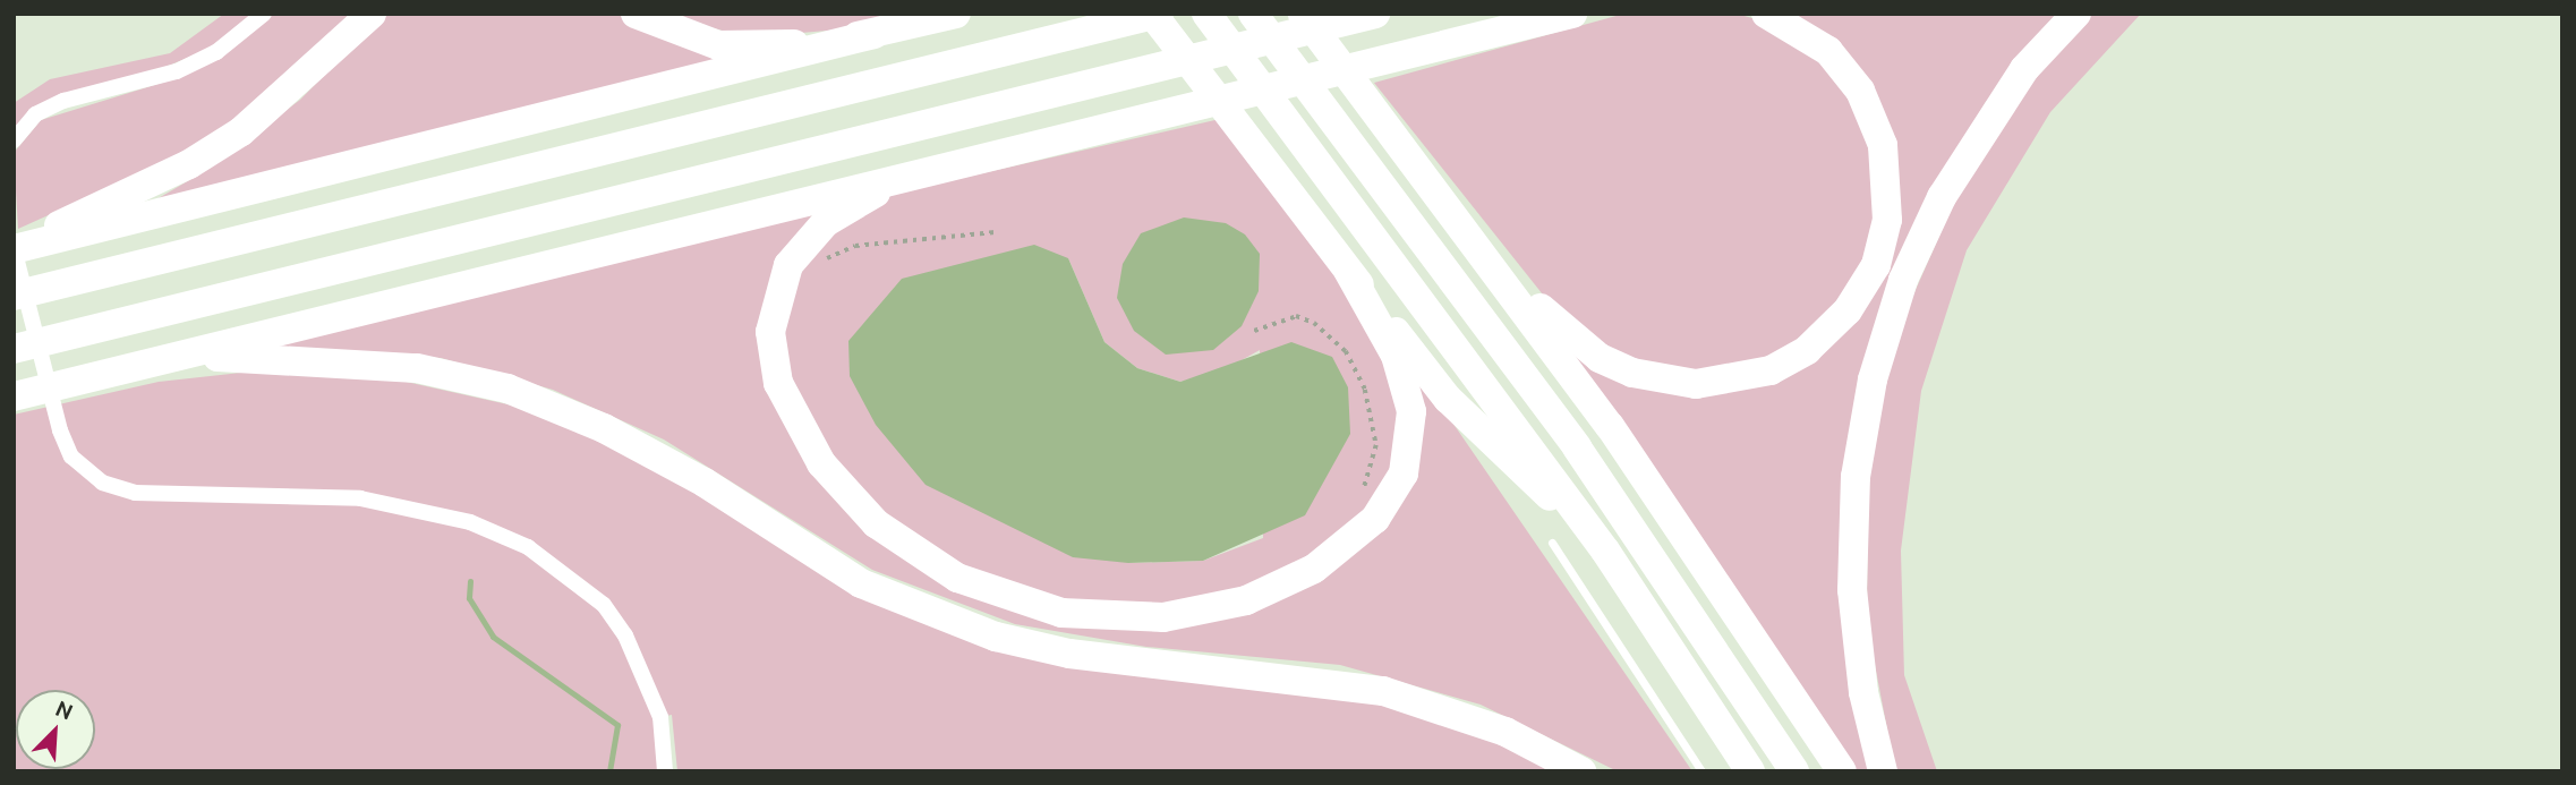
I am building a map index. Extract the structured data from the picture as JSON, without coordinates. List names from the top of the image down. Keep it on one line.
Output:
{"north":"top right"}
